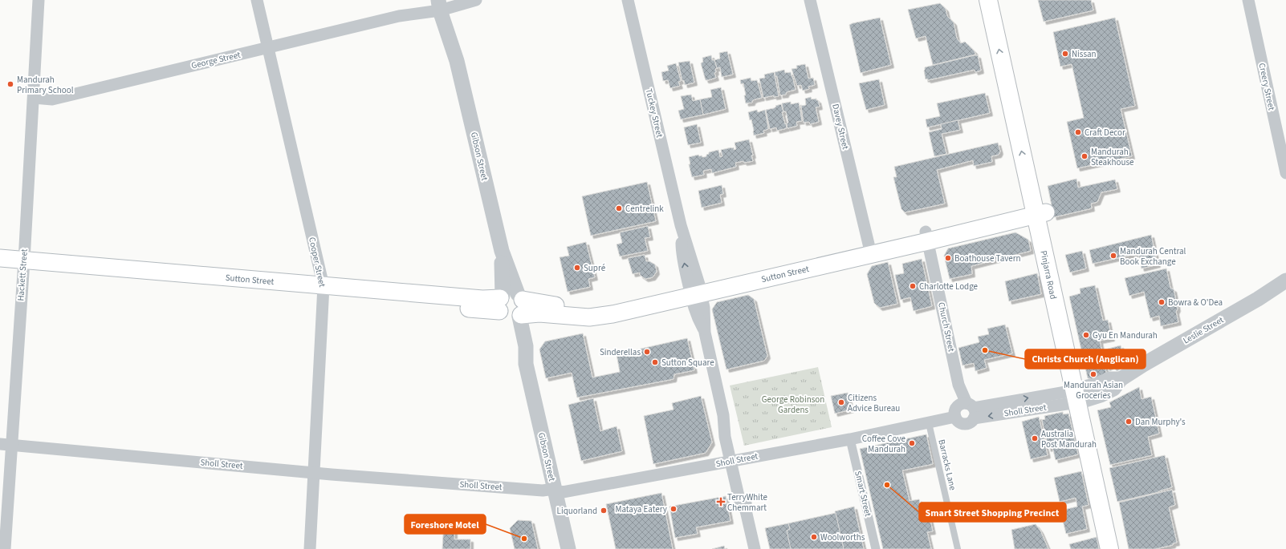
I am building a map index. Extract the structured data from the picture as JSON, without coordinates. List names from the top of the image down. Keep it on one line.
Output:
{"streets":{"main road":["Sutton Street","Pinjarra Road"],"street":["George Street","Creery Street","Tuckey Street","Davey Street","Gibson Street","Cooper Street","Hackett Street","Church Street","Leslie Street","Sholl Street","Smart Street"],"lane":["Barracks Lane"]},"crossings":[["George Street","Gibson Street"],["George Street","Cooper Street"],["George Street","Hackett Street"],["Tuckey Street","Sutton Street"],["Tuckey Street","Sholl Street"],["Davey Street","Sutton Street"],["Gibson Street","Sutton Street"],["Gibson Street","Sholl Street"],["Cooper Street","Sutton Street"],["Cooper Street","Sholl Street"],["Sutton Street","Hackett Street"],["Sutton Street","Pinjarra Road"],["Sutton Street","Church Street"],["Hackett Street","Sholl Street"],["Pinjarra Road","Leslie Street"],["Pinjarra Road","Sholl Street"],["Church Street","Sholl Street"],["Leslie Street","Sholl Street"],["Sholl Street","Barracks Lane"],["Sholl Street","Smart Street"]],"parks":["George Robinson Gardens"],"places":{"other":["Nissan","Mandurah Primary School","Craft Decor","Mandurah Steakhouse","Centrelink","Mandurah Central Book Exchange","Boathouse Tavern","Supré","Charlotte Lodge","Bowra & O'Dea","Gyu En Mandurah","Christs Church (Anglican)","Sinderellas","Sutton Square","Mandurah Asian Groceries","Citizens Advice Bureau","Dan Murphy's","Australia Post Mandurah","Coffee Cove Mandurah","Smart Street Shopping Precinct","Mataya Eatery","Liquorland","Woolworths","Foreshore Motel"],"health":["TerryWhite Chemmart"]}}
